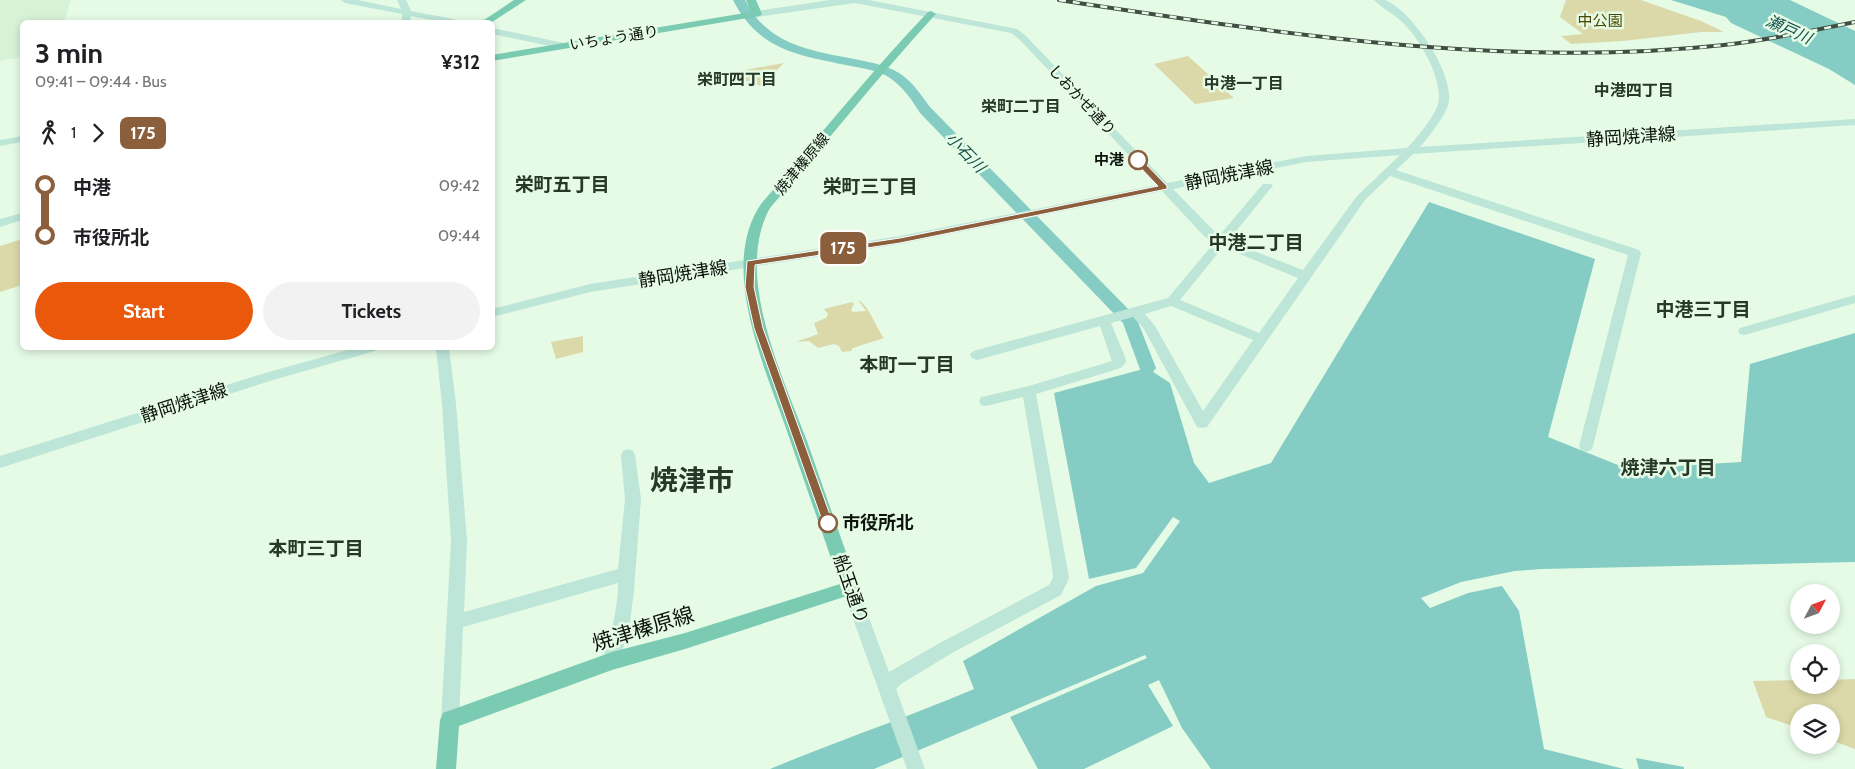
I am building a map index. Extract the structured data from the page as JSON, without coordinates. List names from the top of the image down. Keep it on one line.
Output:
{"streets":{"main road":["いちょう通り","しおかぜ通り","静岡焼津線","焼津榛原線","船玉通り"]},"crossings":[["いちょう通り","しおかぜ通り"],["しおかぜ通り","静岡焼津線"],["しおかぜ通り","焼津榛原線"],["静岡焼津線","焼津榛原線"],["静岡焼津線","船玉通り"],["焼津榛原線","船玉通り"]],"districts":["栄町四丁目","中港一丁目","中港四丁目","栄町二丁目","栄町五丁目","栄町三丁目","中港二丁目","中港三丁目","本町一丁目","焼津六丁目","焼津市","本町三丁目"],"water":["瀬戸川","小石川"],"parks":["中公園"],"places":["中港","市役所北"],"lines":["bus line 175"],"north":"top right","page":{"on_map":"175","heading":["3 min","09:41 – 09:44 · Bus","¥312"],"legs":["1","175"],"list":[{"name":"中港","value":"09:42"},{"name":"市役所北","value":"09:44"}],"buttons":["Start","Tickets"]}}
